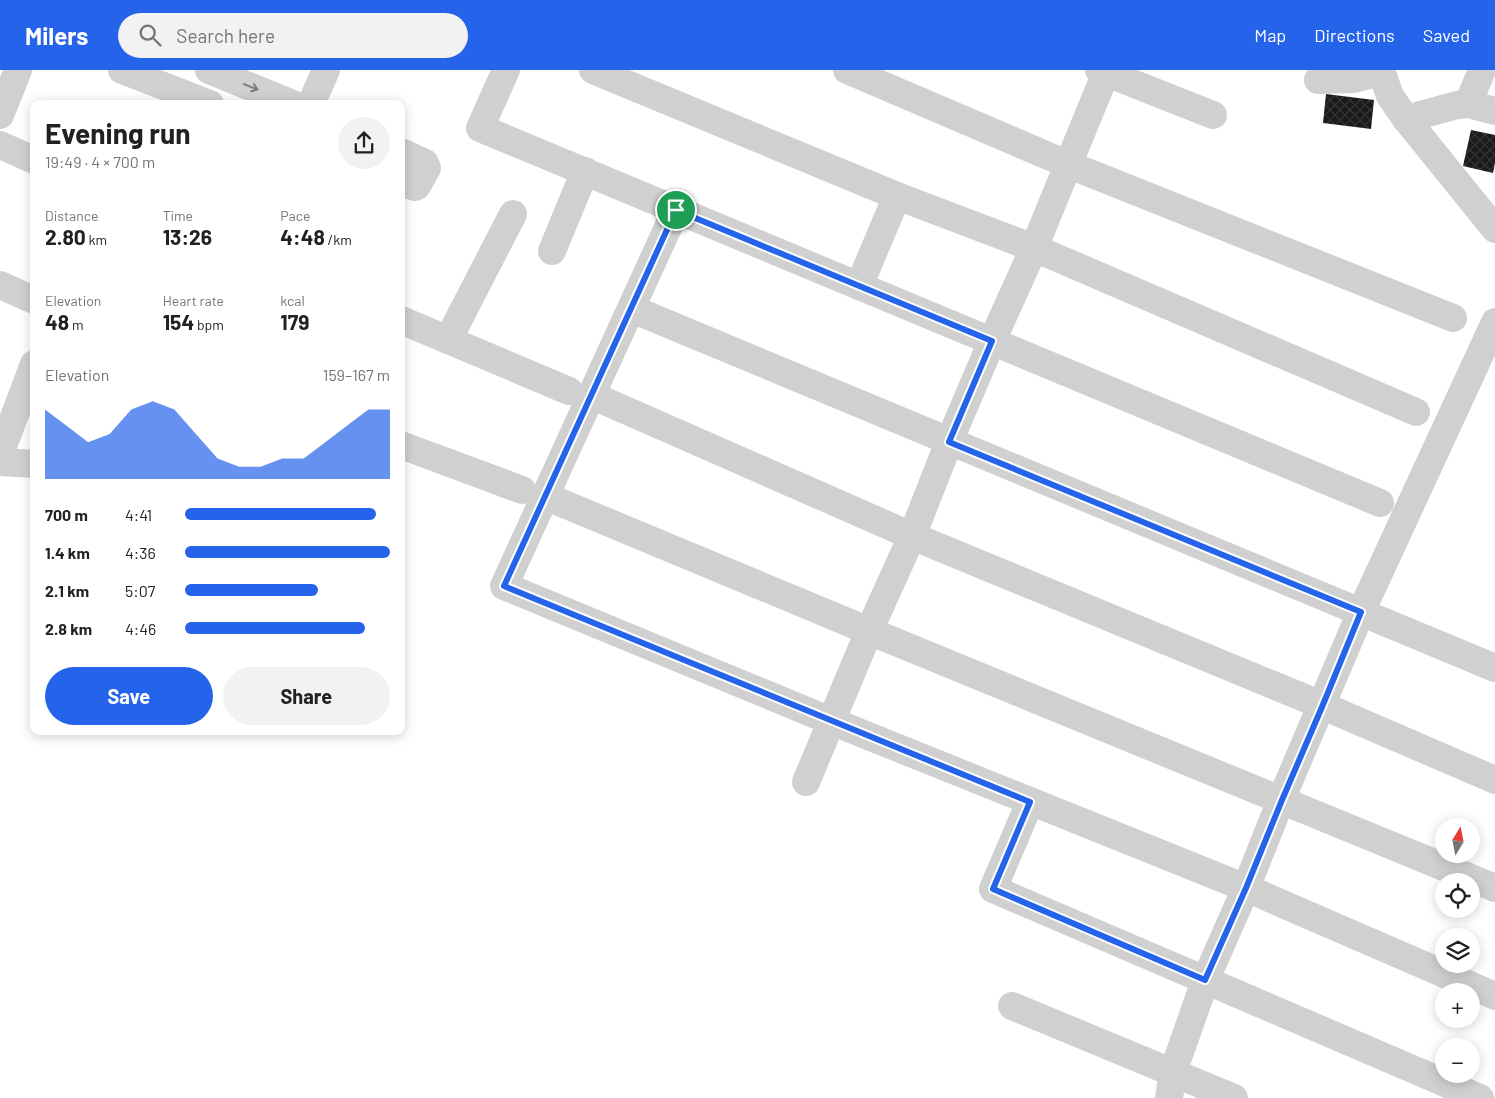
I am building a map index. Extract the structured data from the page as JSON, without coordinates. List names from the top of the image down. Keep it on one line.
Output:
{"north":"top","page":{"header":"Milers","search":"Search here","nav":["Map","Directions","Saved"],"heading":["Evening run","19:49 · 4 × 700 m"],"stats":[["Distance","2.80 km"],["Time","13:26"],["Pace","4:48 /km"],["Elevation","48 m"],["Heart rate","154 bpm"],["kcal","179"]],"chart":["Elevation","159–167 m"],"list":[{"name":"700 m","note":"4:41"},{"name":"1.4 km","note":"4:36"},{"name":"2.1 km","note":"5:07"},{"name":"2.8 km","note":"4:46"}],"buttons":["Save","Share"],"map_buttons":["+","−"]}}
